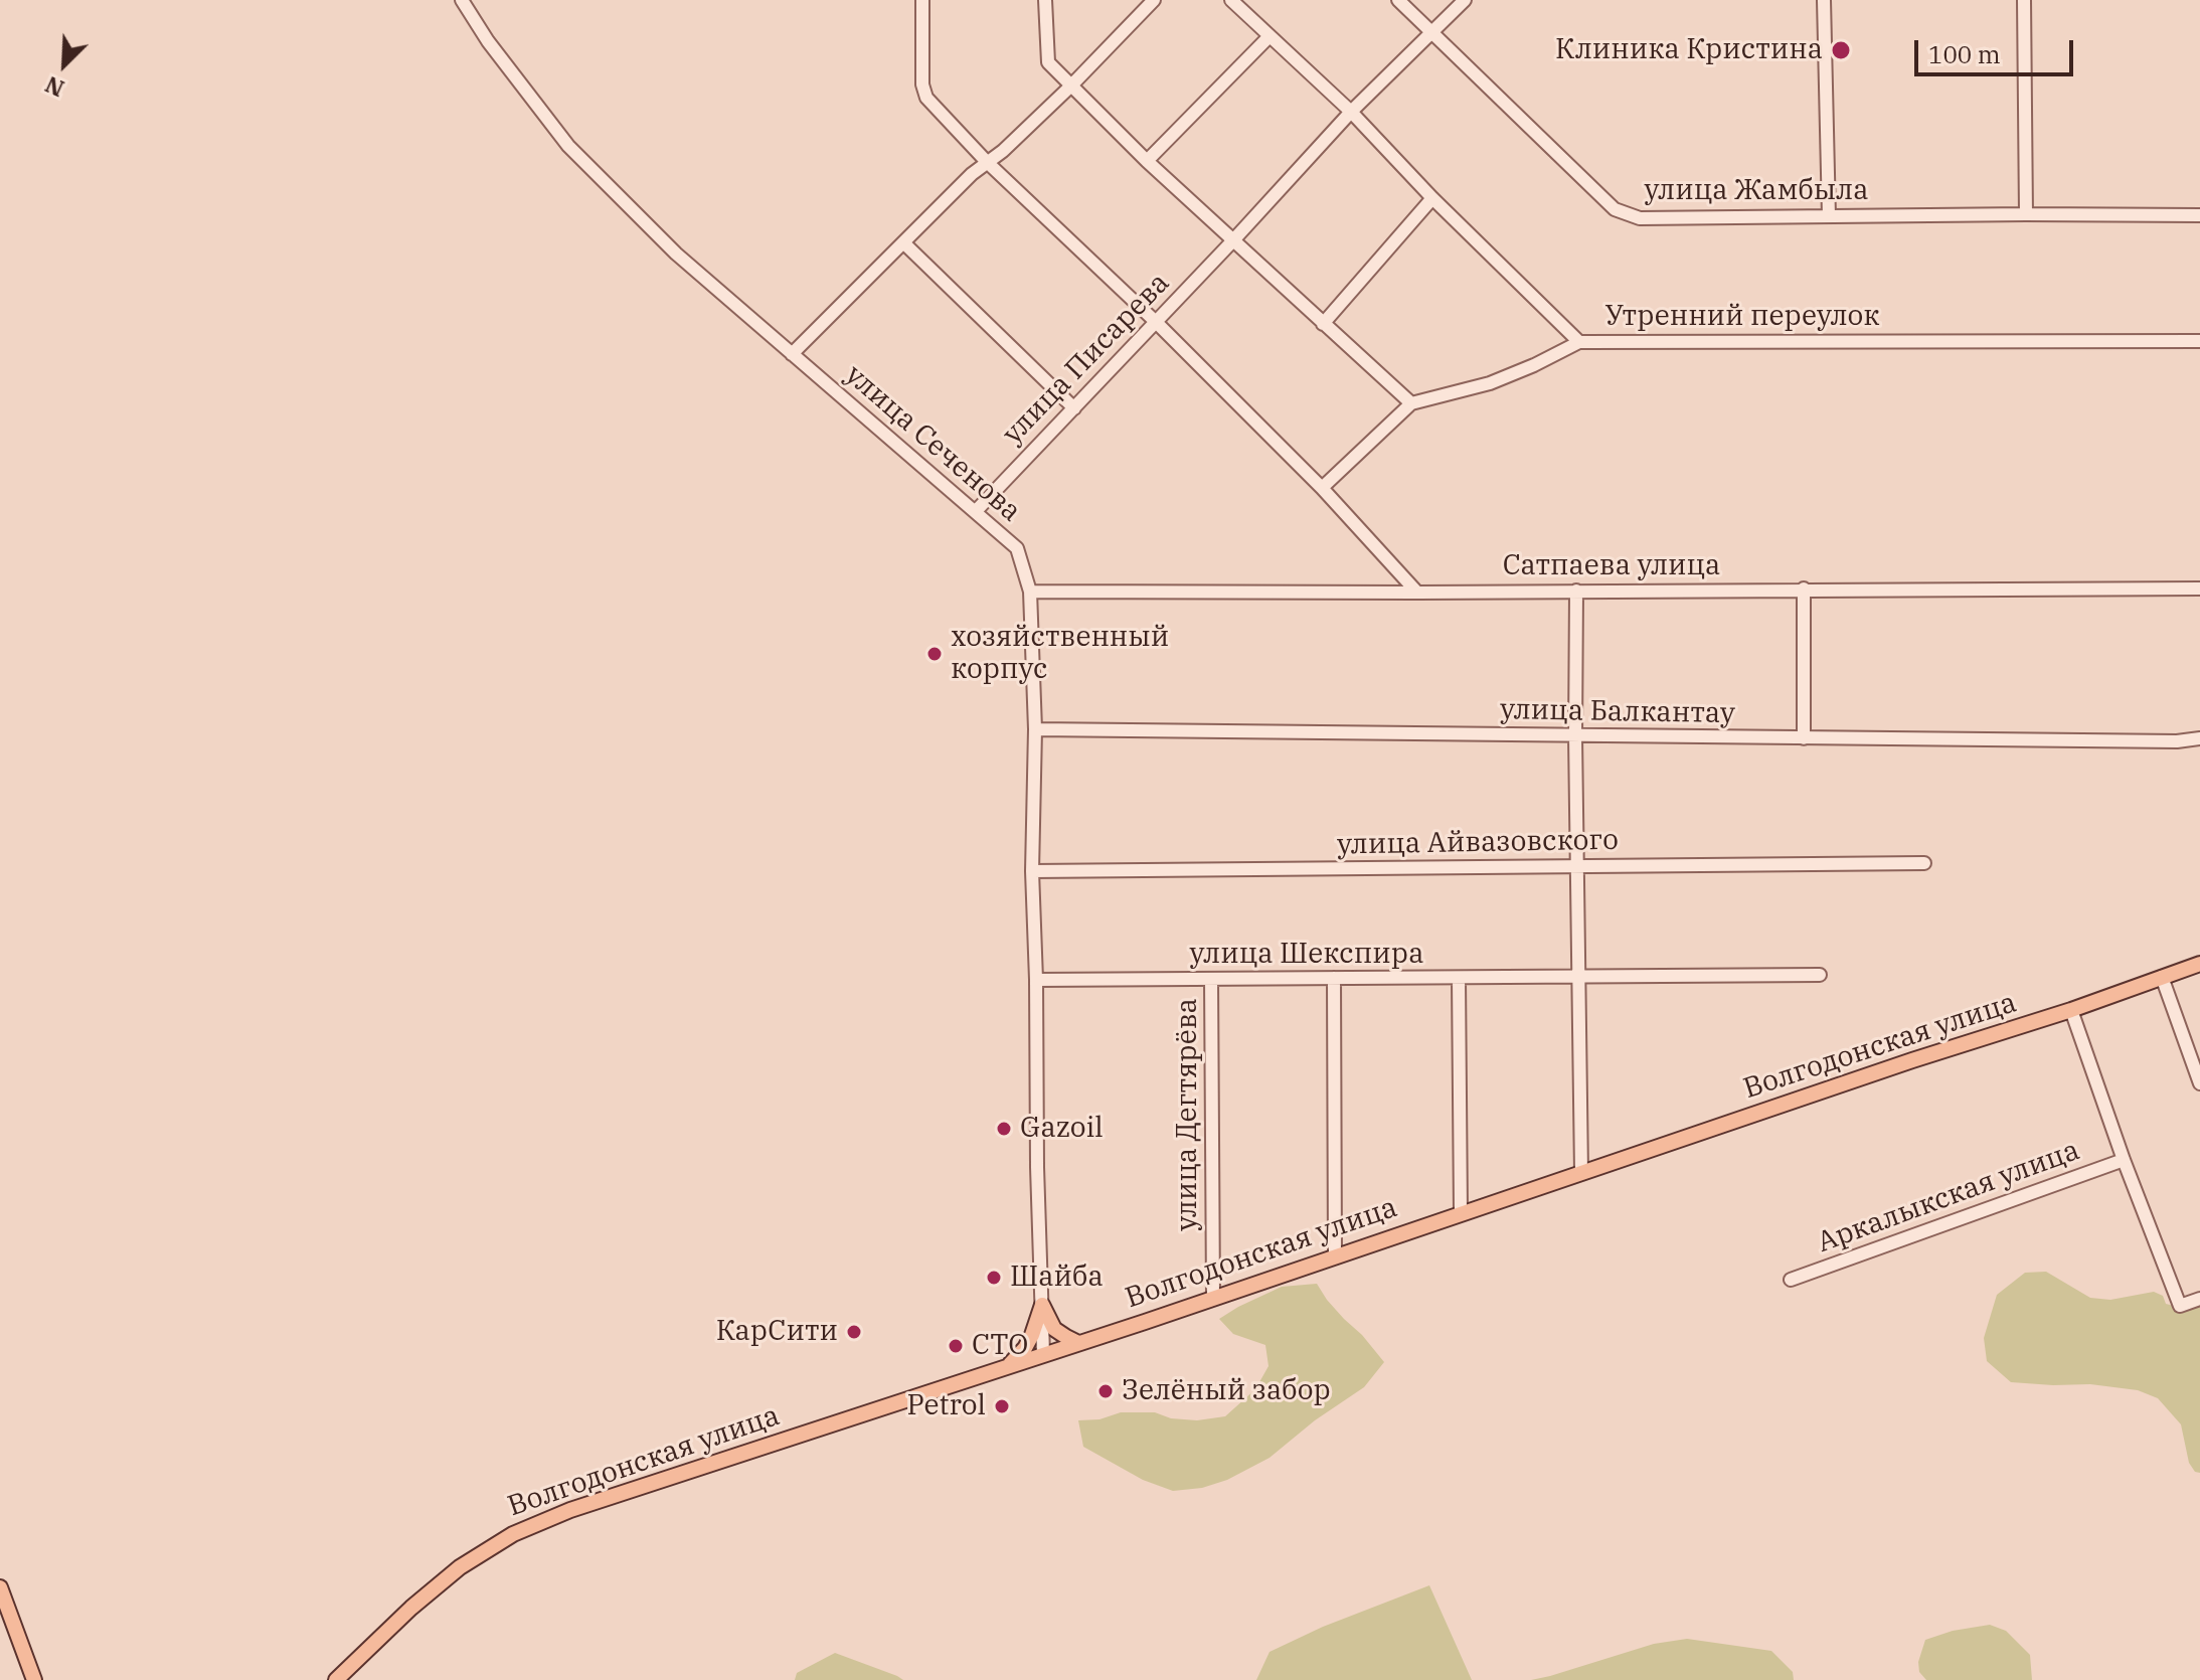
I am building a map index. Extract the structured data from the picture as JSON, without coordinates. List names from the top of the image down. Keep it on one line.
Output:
{"streets":{"main road":["Волгодонская улица"],"street":["улица Жамбыла","Утренний переулок","улица Писарева","улица Сеченова","Сатпаева улица","улица Балкантау","улица Айвазовского","улица Шекспира","улица Дегтярёва","Аркалыкская улица"]},"crossings":[["улица Жамбыла","улица Писарева"],["Утренний переулок","улица Писарева"],["улица Писарева","улица Сеченова"],["улица Сеченова","Сатпаева улица"],["улица Сеченова","улица Балкантау"],["улица Сеченова","улица Айвазовского"],["улица Сеченова","улица Шекспира"],["улица Сеченова","Волгодонская улица"],["улица Шекспира","улица Дегтярёва"],["Волгодонская улица","улица Дегтярёва"]],"places":["Клиника Кристина","хозяйственный корпус","Gazoil","Шайба","КарСити","СТО","Зелёный забор","Petrol"],"scale_bar":"100 m","north":"bottom left"}
